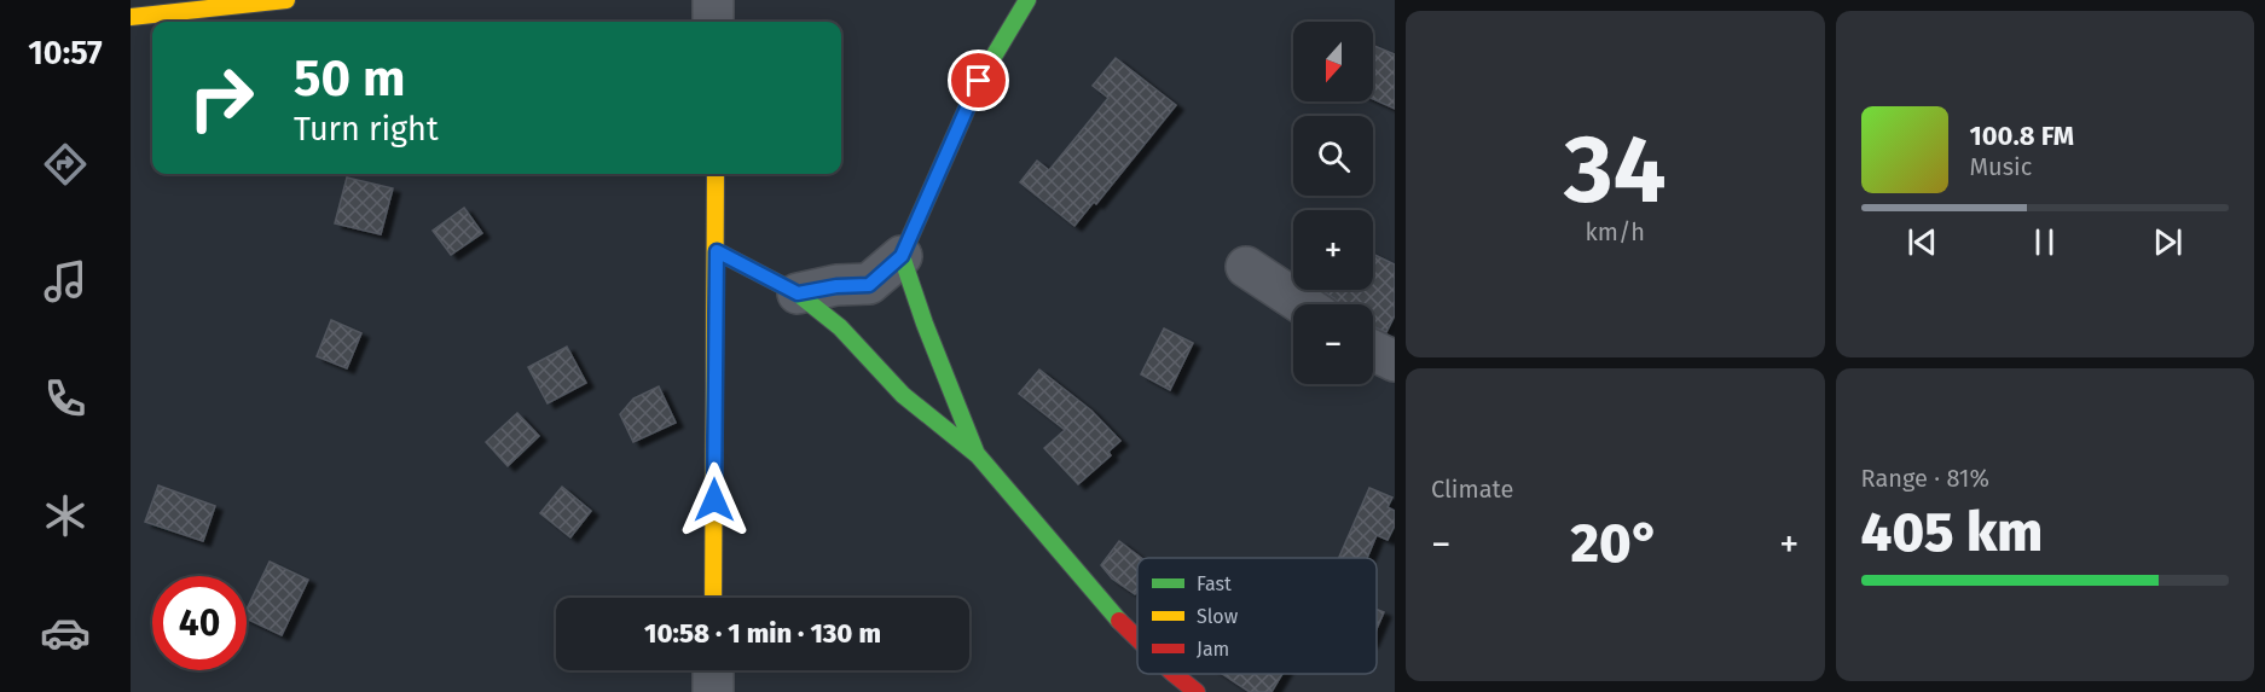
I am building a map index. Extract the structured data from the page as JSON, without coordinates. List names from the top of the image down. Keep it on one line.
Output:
{"legend":["Fast","Slow","Jam"],"north":"bottom","page":{"tabs":"10:57","tile":[["34","km/h"],"Climate",["Range · 81%","405 km"]],"map_buttons":["+","−"],"turn":["50 m","Turn right"],"song":["100.8 FM","Music"],"heat":["−","20°","+"],"limit":"40","trip":"10:58 · 1 min · 130 m"}}
